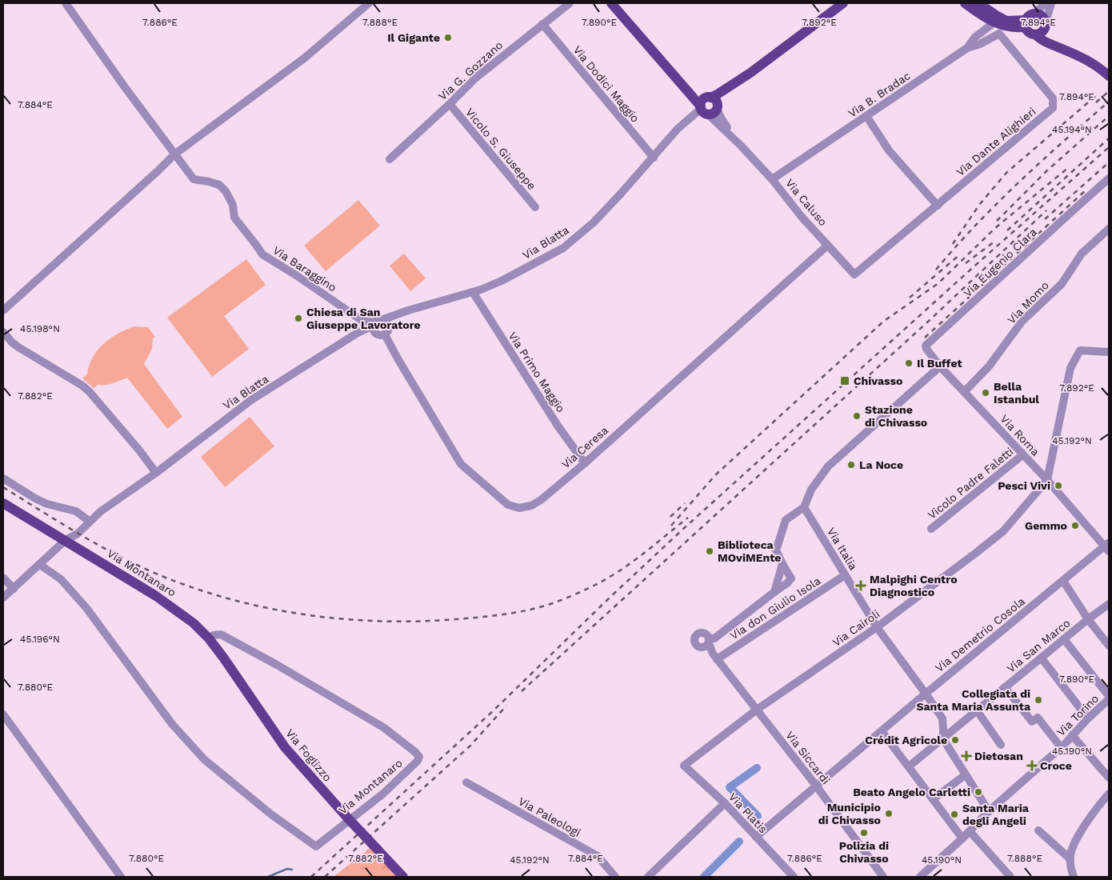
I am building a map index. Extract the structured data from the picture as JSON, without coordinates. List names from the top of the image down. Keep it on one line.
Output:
{"streets":{"main road":["Via Caluso","Via Montanaro","Via Foglizzo"],"street":["Via G. Gozzano","Via Dodici Maggio","Via B. Bradac","Via Dante Alighieri","Vicolo S. Giuseppe","Via Blatta","Via Eugenio Clara","Via Baraggino","Via Momo","Via Primo Maggio","Via Roma","Via Ceresa","Vicolo Padre Faletti","Via Italia","Via don Giulio Isola","Via Cairoli","Via Demetrio Cosola","Via San Marco","Via Torino","Via Siccardi","Via Platis","Via Paleologi"]},"crossings":[["Via G. Gozzano","Via Dodici Maggio"],["Via G. Gozzano","Vicolo S. Giuseppe"],["Via Dodici Maggio","Via Blatta"],["Via B. Bradac","Via Dante Alighieri"],["Via B. Bradac","Via Caluso"],["Via Dante Alighieri","Via Caluso"],["Via Caluso","Via Blatta"],["Via Caluso","Via Ceresa"],["Via Blatta","Via Baraggino"],["Via Blatta","Via Primo Maggio"],["Via Blatta","Via Ceresa"],["Via Blatta","Via Montanaro"],["Via Eugenio Clara","Via Roma"],["Via Baraggino","Via Ceresa"],["Via Momo","Via Roma"],["Via Primo Maggio","Via Ceresa"],["Via Roma","Vicolo Padre Faletti"],["Via Roma","Via Cairoli"],["Via Roma","Via Demetrio Cosola"],["Via Italia","Via don Giulio Isola"],["Via Italia","Via Cairoli"],["Via Italia","Via Demetrio Cosola"],["Via Italia","Via San Marco"],["Via Montanaro","Via Foglizzo"],["Via don Giulio Isola","Via Siccardi"],["Via Cairoli","Via Siccardi"],["Via Cairoli","Via Platis"],["Via Demetrio Cosola","Via Siccardi"],["Via Demetrio Cosola","Via Platis"]],"places":{"other":["Il Gigante","Chiesa di San Giuseppe Lavoratore","Il Buffet","Bella Istanbul","Stazione di Chivasso","La Noce","Pesci Vivi","Gemmo","Biblioteca MOviMEnte","Collegiata di Santa Maria Assunta","Crédit Agricole","Beato Angelo Carletti","Municipio di Chivasso","Santa Maria degli Angeli","Polizia di Chivasso"],"transit":["Chivasso"],"health":["Malpighi Centro Diagnostico","Dietosan","Croce"]},"coordinates":["7.886°E","7.888°E","7.890°E","7.892°E","7.894°E","7.884°E","45.194°N","45.198°N","7.882°E","45.192°N","45.196°N","7.880°E","45.190°N"]}
